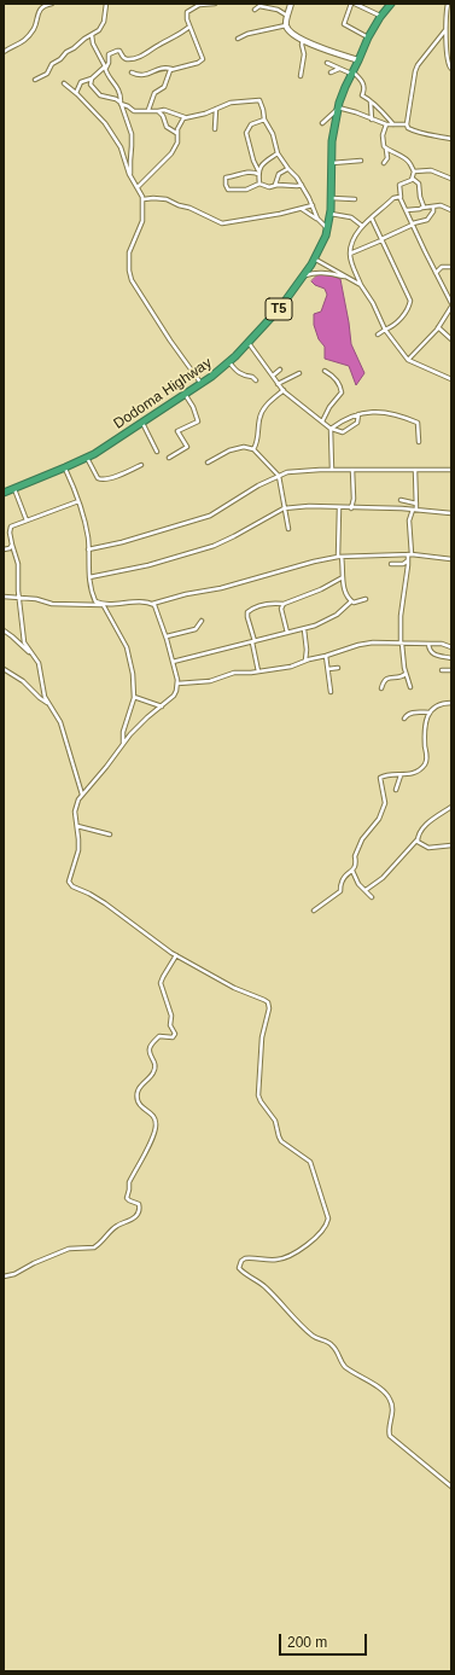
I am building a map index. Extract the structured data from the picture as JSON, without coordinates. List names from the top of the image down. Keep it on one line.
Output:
{"streets":{"highway":["T5","Dodoma Highway"]},"scale_bar":"200 m"}
